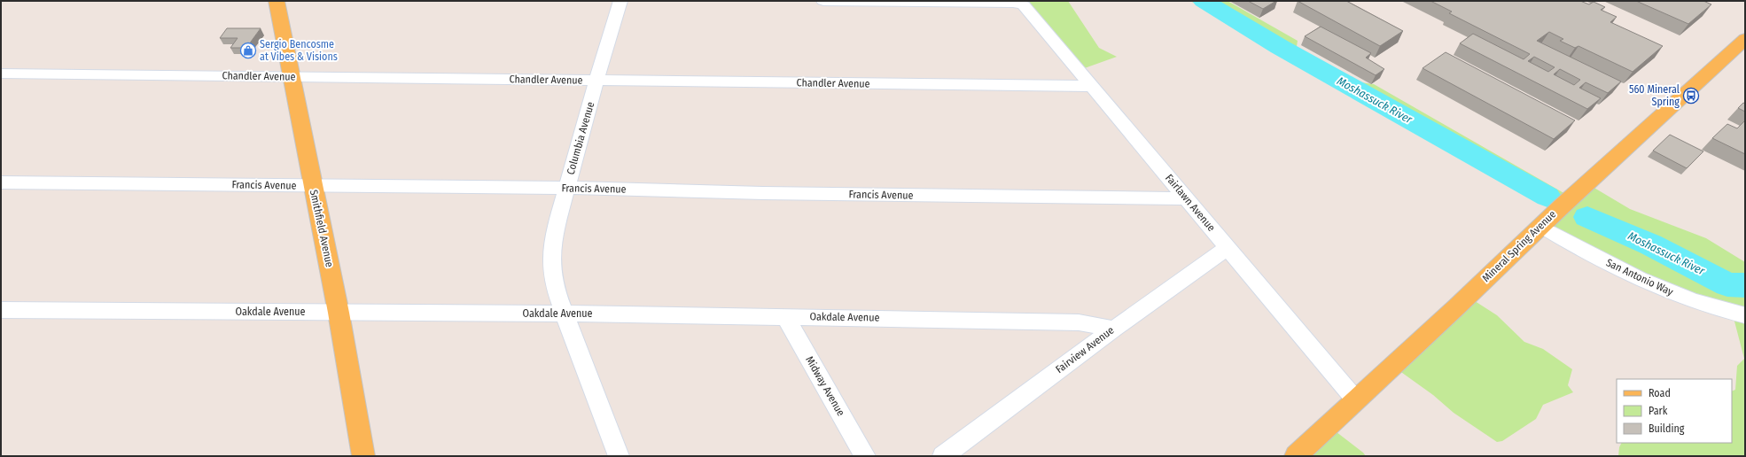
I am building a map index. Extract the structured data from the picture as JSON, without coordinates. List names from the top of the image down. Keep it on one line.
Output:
{"streets":{"main road":["Smithfield Avenue","Mineral Spring Avenue"],"street":["Chandler Avenue","Columbia Avenue","Francis Avenue","Fairlawn Avenue","San Antonio Way","Oakdale Avenue","Fairview Avenue","Midway Avenue"]},"crossings":[["Chandler Avenue","Columbia Avenue"],["Chandler Avenue","Fairlawn Avenue"],["Chandler Avenue","Smithfield Avenue"],["Columbia Avenue","Francis Avenue"],["Columbia Avenue","Oakdale Avenue"],["Francis Avenue","Fairlawn Avenue"],["Francis Avenue","Smithfield Avenue"],["Fairlawn Avenue","Mineral Spring Avenue"],["Fairlawn Avenue","Fairview Avenue"],["Smithfield Avenue","Oakdale Avenue"],["Mineral Spring Avenue","San Antonio Way"],["Oakdale Avenue","Fairview Avenue"],["Oakdale Avenue","Midway Avenue"]],"water":["Moshassuck River"],"places":{"shop":["Sergio Bencosme at Vibes & Visions"],"bus stop":["560 Mineral Spring"]},"legend":["Road","Park","Building"]}
